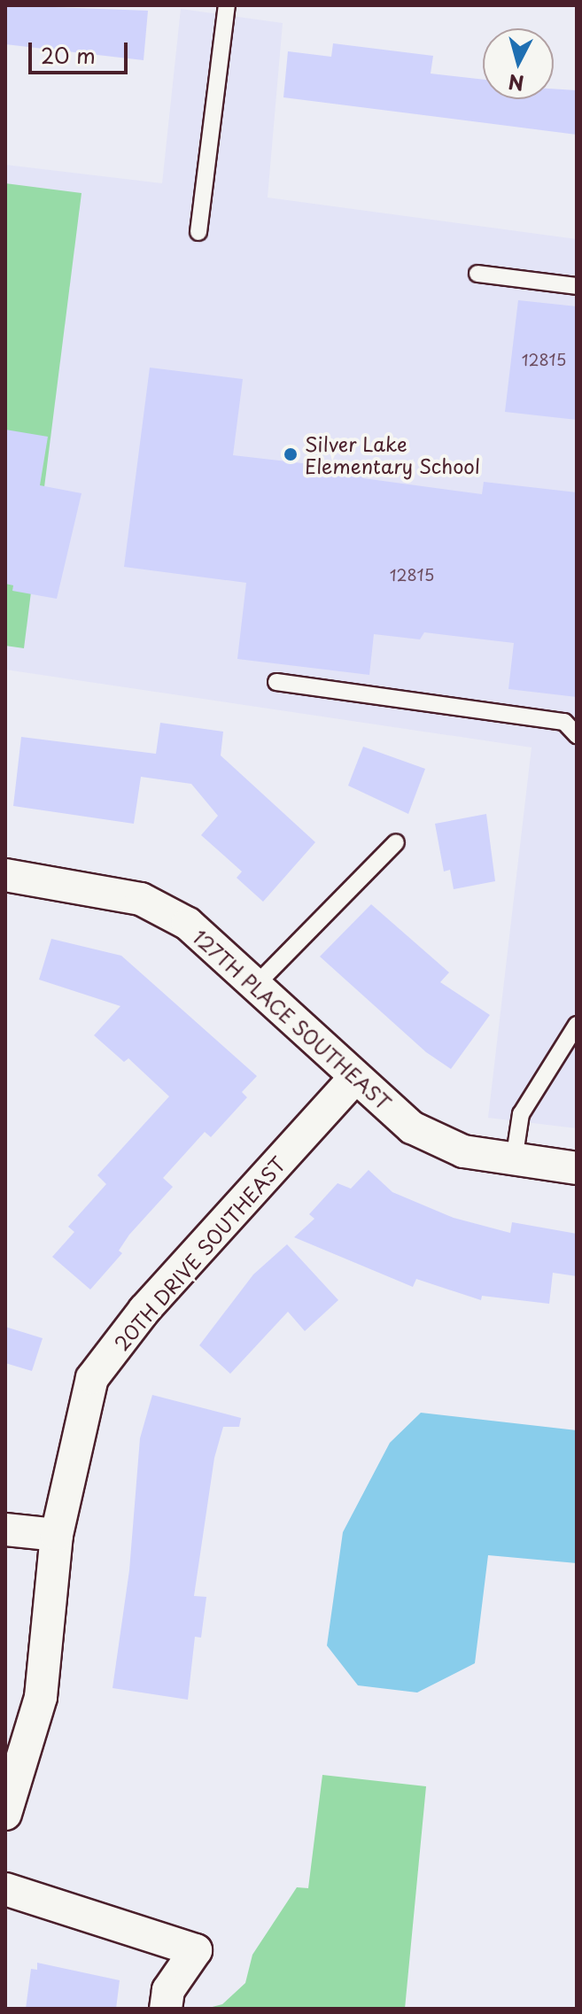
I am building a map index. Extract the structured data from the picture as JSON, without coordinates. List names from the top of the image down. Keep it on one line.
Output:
{"streets":{"street":["127TH PLACE SOUTHEAST","20TH DRIVE SOUTHEAST"]},"crossings":[["127TH PLACE SOUTHEAST","20TH DRIVE SOUTHEAST"]],"places":["Silver Lake Elementary School"],"house_numbers":["12815","12815"],"scale_bar":"20 m","north":"bottom"}
